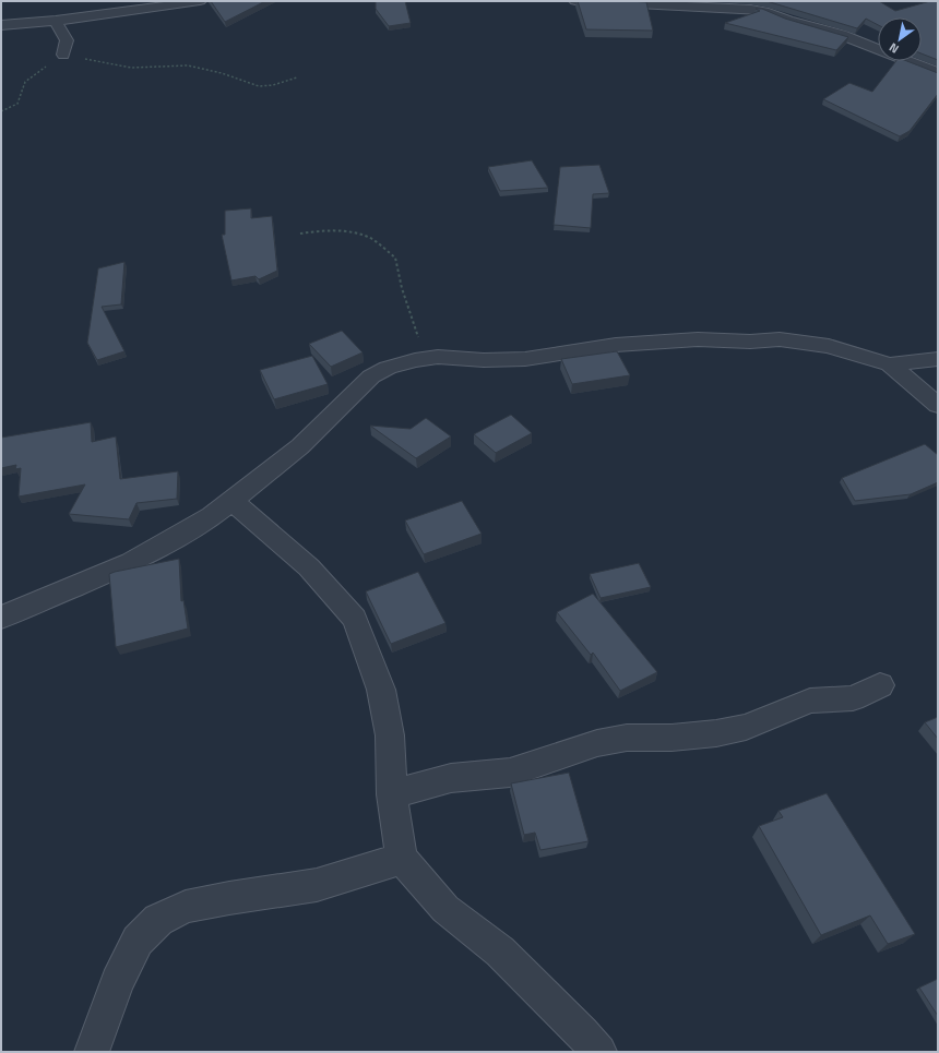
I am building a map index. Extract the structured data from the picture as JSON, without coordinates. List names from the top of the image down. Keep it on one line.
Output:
{"north":"bottom left"}
